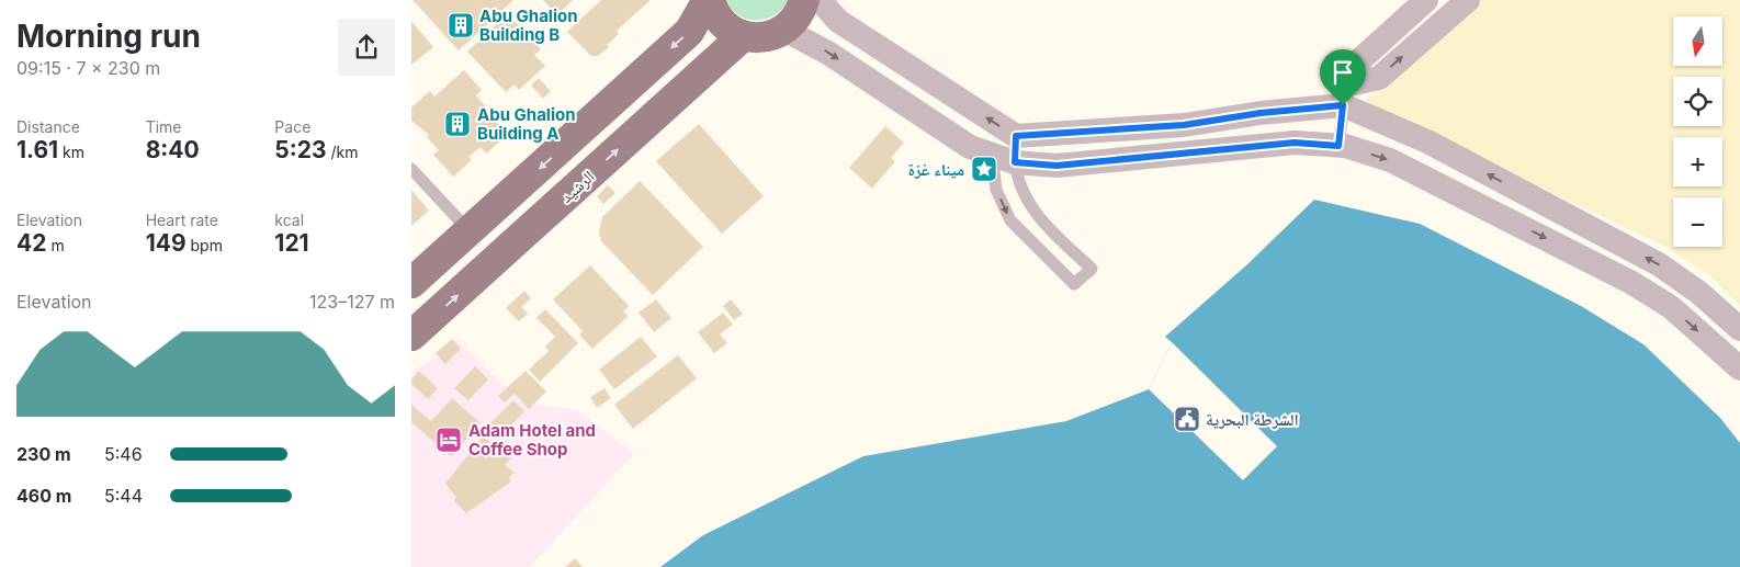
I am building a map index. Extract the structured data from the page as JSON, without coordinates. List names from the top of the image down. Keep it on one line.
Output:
{"streets":{"main road":["الرشيد"]},"places":{"building":["Abu Ghalion Building B","Abu Ghalion Building A"],"place":["ميناء غزة"],"public building":["الشرطة البحرية"],"hotel":["Adam Hotel and Coffee Shop"]},"north":"bottom","page":{"heading":["Morning run","09:15 · 7 × 230 m"],"map_buttons":["+","−"],"stats":[["Distance","1.61 km"],["Time","8:40"],["Pace","5:23 /km"],["Elevation","42 m"],["Heart rate","149 bpm"],["kcal","121"]],"chart":["Elevation","123–127 m"],"list":[{"name":"230 m","note":"5:46"},{"name":"460 m","note":"5:44"}]}}
